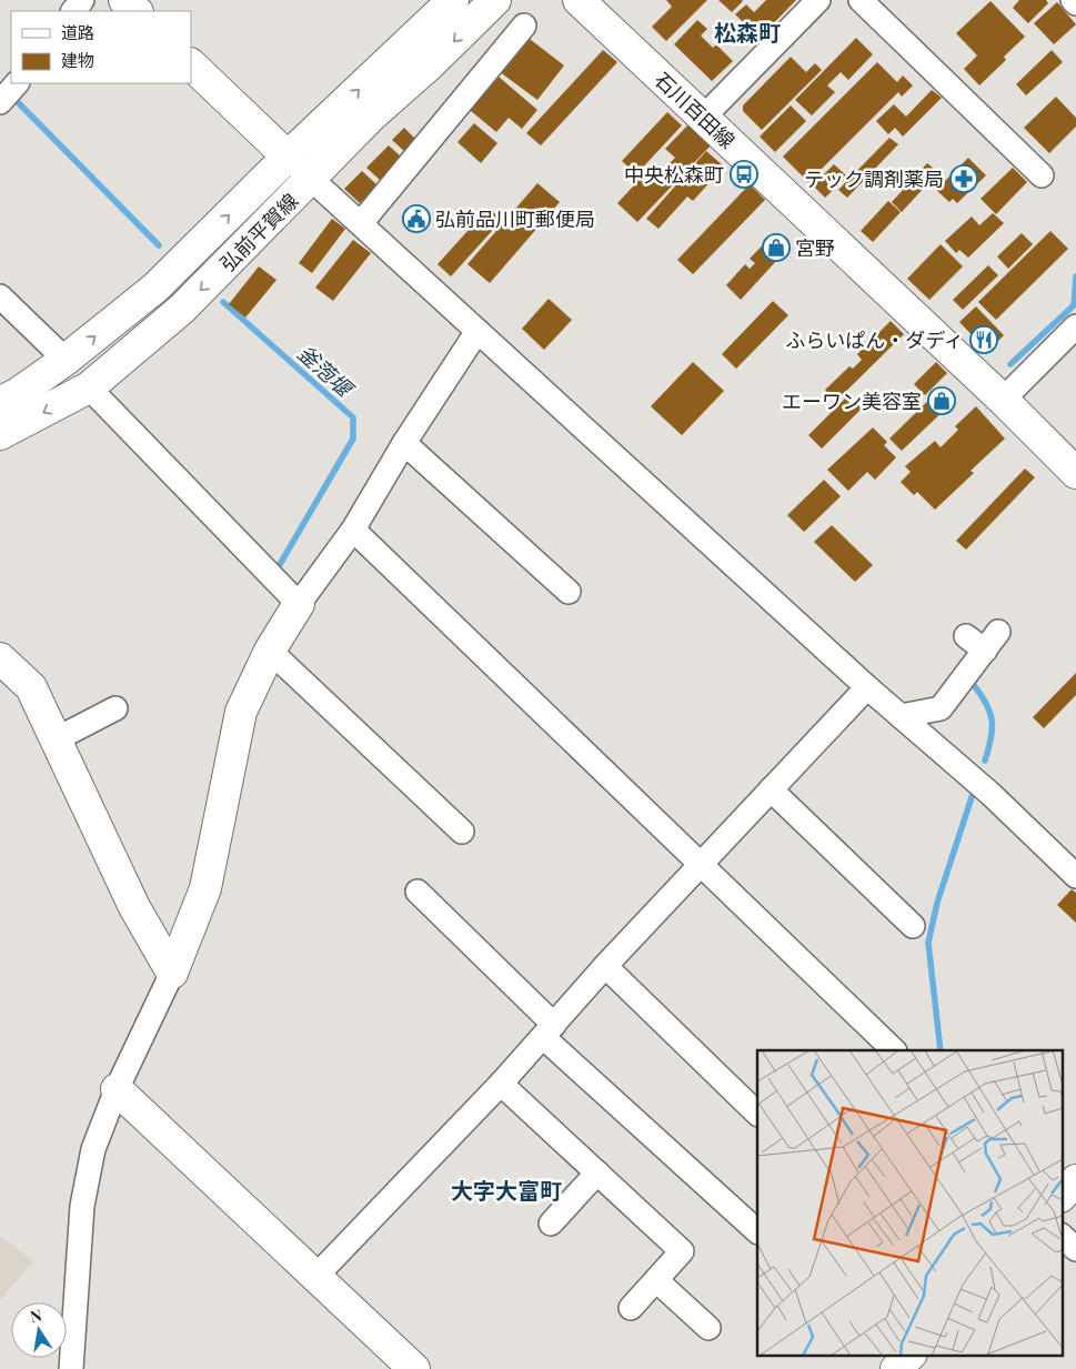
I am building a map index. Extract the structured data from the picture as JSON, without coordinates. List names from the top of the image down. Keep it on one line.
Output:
{"streets":{"main road":["石川百田線","弘前平賀線"]},"districts":["松森町","大字大富町"],"water":["釜萢堰"],"places":{"bus stop":["中央松森町"],"pharmacy":["テック調剤薬局"],"public building":["弘前品川町郵便局"],"shop":["宮野","エーワン美容室"],"restaurant":["ふらいぱん・ダディ"]},"legend":["道路","建物"],"north":"top"}
